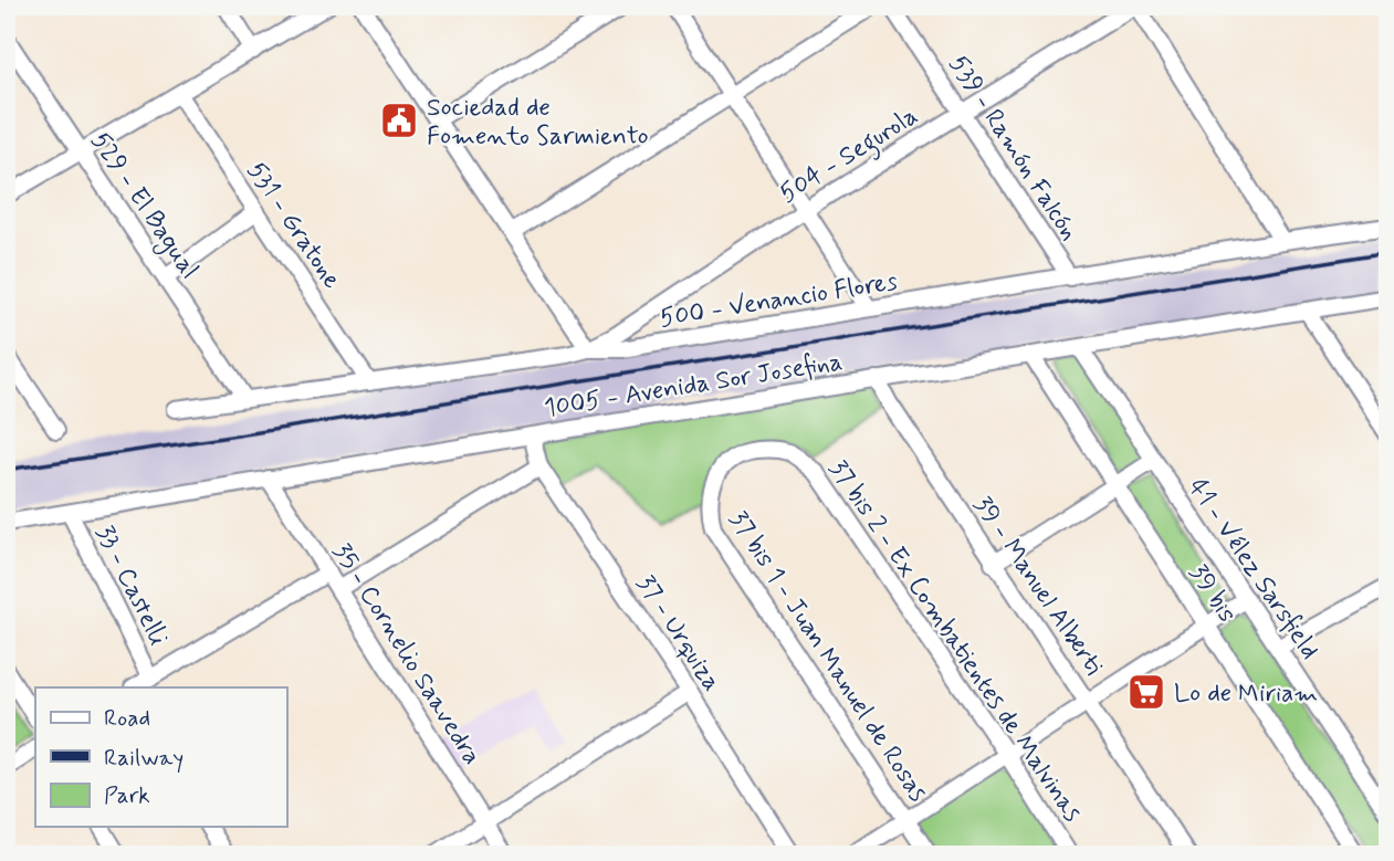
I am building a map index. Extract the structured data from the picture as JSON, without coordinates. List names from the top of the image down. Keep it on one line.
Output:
{"streets":{"street":["539 - Ramón Falcón","504 - Segurola","529 - El Bagual","531 - Gratone","500 - Venancio Flores","1005 - Avenida Sor Josefina","41 - Vélez Sarsfield","33 - Castelli","39 - Manuel Alberti","39 bis","37 - Urquiza","37 bis 2 - Ex Combatientes de Malvinas","35 - Cornelio Saavedra","37 bis 1 - Juan Manuel de Rosas"]},"crossings":[["539 - Ramón Falcón","504 - Segurola"],["539 - Ramón Falcón","500 - Venancio Flores"],["504 - Segurola","500 - Venancio Flores"],["529 - El Bagual","500 - Venancio Flores"],["531 - Gratone","500 - Venancio Flores"],["1005 - Avenida Sor Josefina","41 - Vélez Sarsfield"],["1005 - Avenida Sor Josefina","33 - Castelli"],["1005 - Avenida Sor Josefina","39 - Manuel Alberti"],["1005 - Avenida Sor Josefina","39 bis"],["1005 - Avenida Sor Josefina","37 - Urquiza"],["1005 - Avenida Sor Josefina","35 - Cornelio Saavedra"],["37 bis 2 - Ex Combatientes de Malvinas","37 bis 1 - Juan Manuel de Rosas"]],"places":{"public building":["Sociedad de Fomento Sarmiento"],"supermarket":["Lo de Miriam"]},"legend":["Road","Railway","Park"]}
